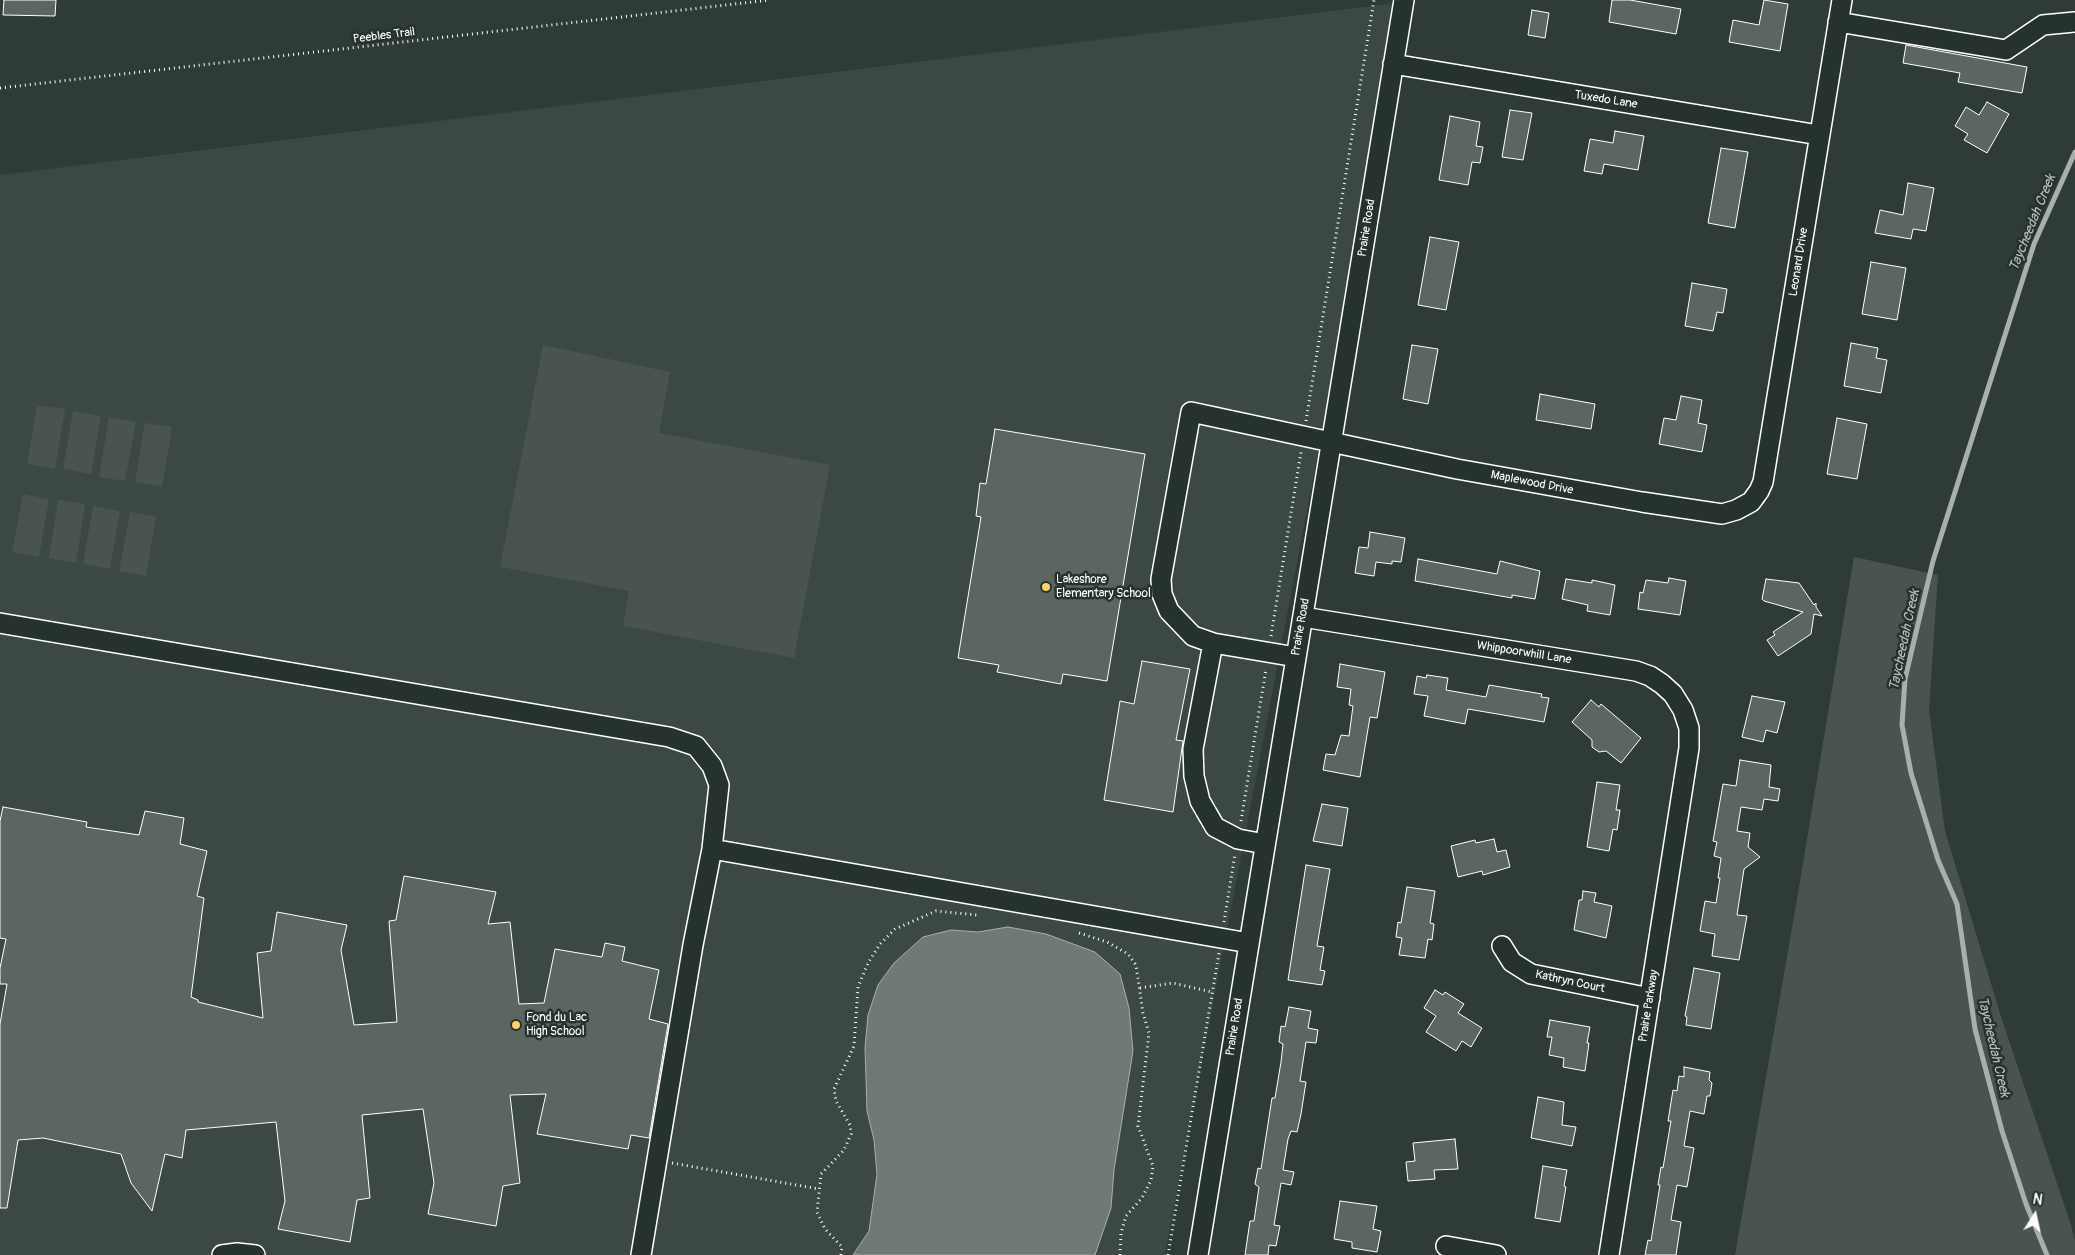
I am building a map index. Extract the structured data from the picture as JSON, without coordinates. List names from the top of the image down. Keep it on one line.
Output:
{"streets":{"street":["Tuxedo Lane","Prairie Road","Leonard Drive","Maplewood Drive","Whippoorwhill Lane","Kathryn Court","Prairie Parkway"],"path":["Peebles Trail"]},"crossings":[["Tuxedo Lane","Prairie Road"],["Tuxedo Lane","Leonard Drive"],["Prairie Road","Maplewood Drive"],["Prairie Road","Whippoorwhill Lane"],["Leonard Drive","Maplewood Drive"],["Whippoorwhill Lane","Prairie Parkway"],["Kathryn Court","Prairie Parkway"]],"water":["Taycheedah Creek"],"places":["Lakeshore Elementary School","Fond du Lac High School"],"north":"top"}
